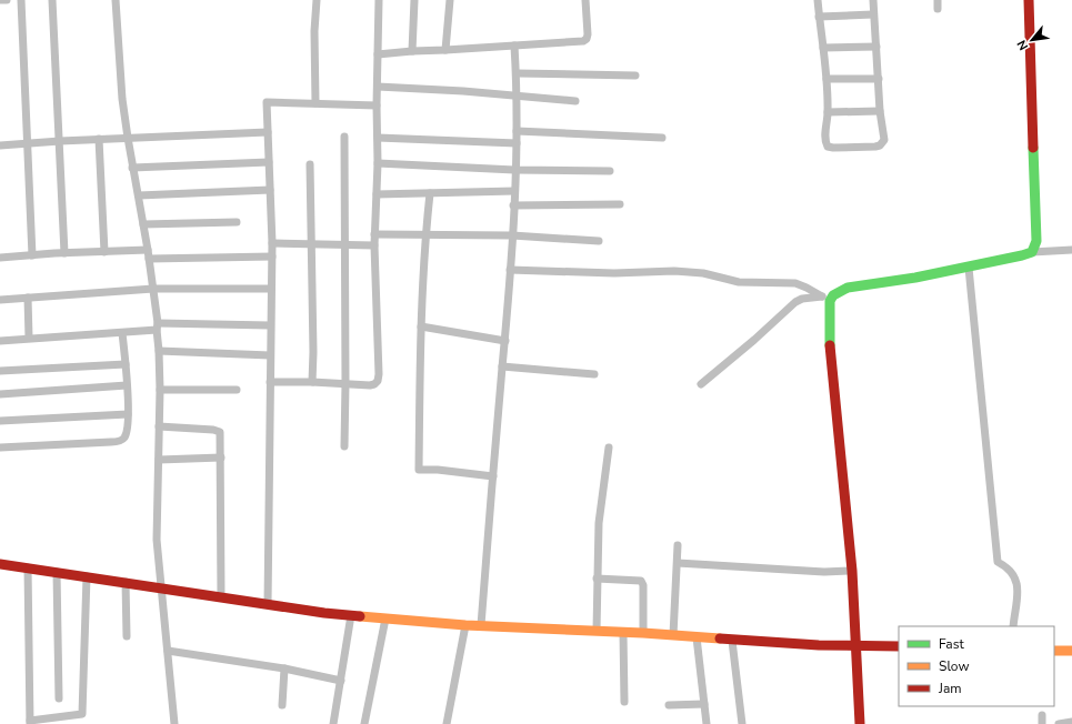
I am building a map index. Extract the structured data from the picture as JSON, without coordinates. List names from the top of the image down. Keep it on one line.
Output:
{"legend":["Fast","Slow","Jam"],"north":"bottom left"}
